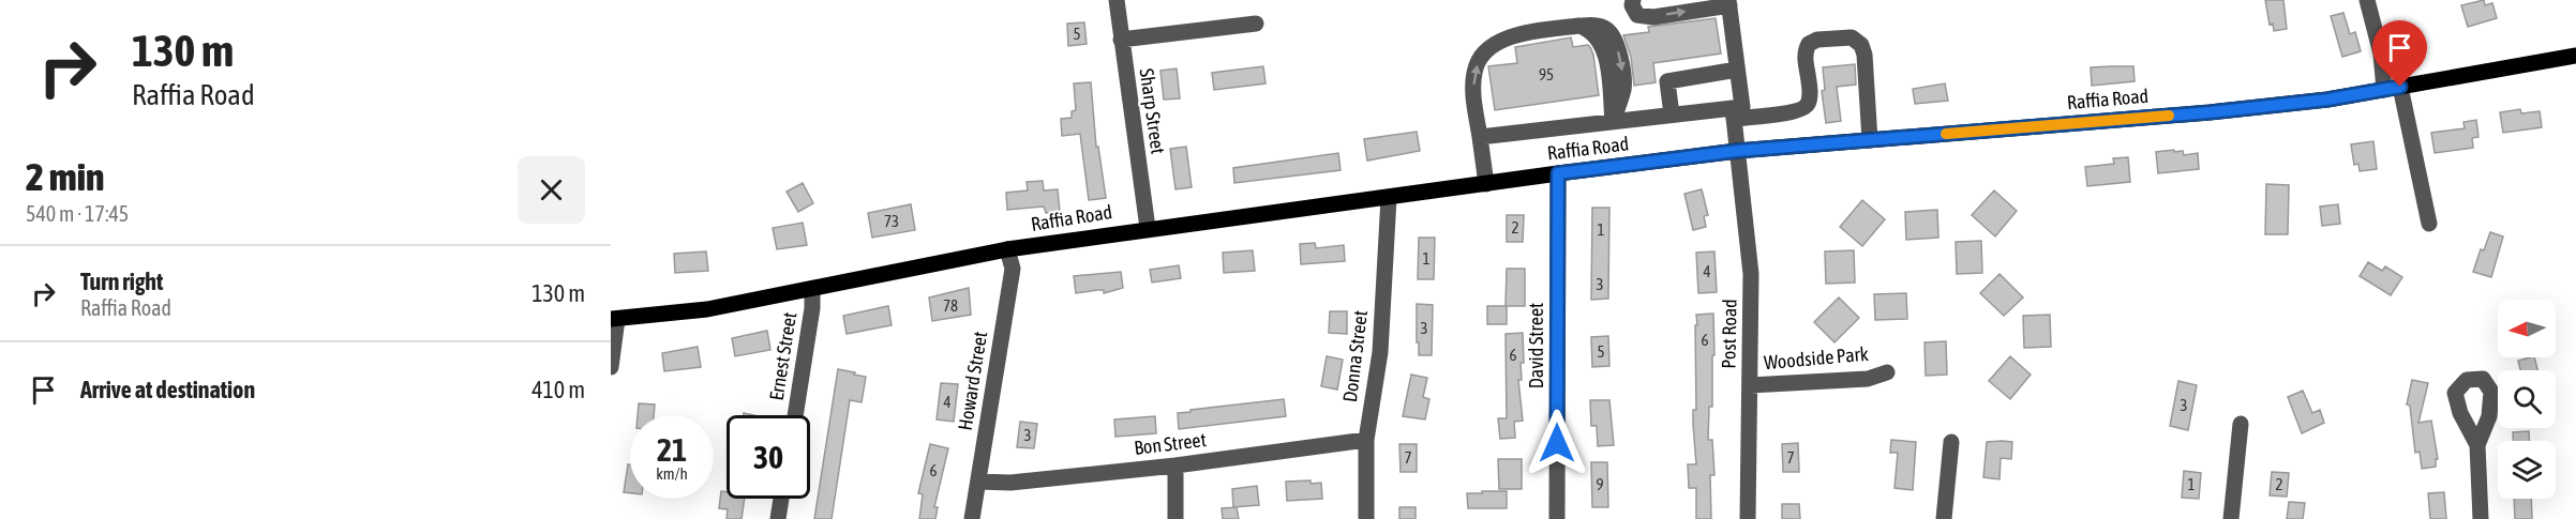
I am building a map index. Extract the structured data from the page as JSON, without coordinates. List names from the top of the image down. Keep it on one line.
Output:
{"streets":{"main road":["Raffia Road"],"street":["Sharp Street","Post Road","David Street","Ernest Street","Donna Street","Woodside Park","Howard Street","Bon Street"]},"crossings":[["Raffia Road","Sharp Street"],["Raffia Road","Post Road"],["Raffia Road","David Street"],["Raffia Road","Ernest Street"],["Raffia Road","Donna Street"],["Raffia Road","Howard Street"],["Post Road","Woodside Park"],["Donna Street","Bon Street"],["Howard Street","Bon Street"]],"house_numbers":["5","95","73","2","1","1","4","3","78","3","6","5","6","4","3","3","7","7","6","9","1","2"],"north":"left","page":{"turn":["130 m","Raffia Road"],"heading":["2 min","540 m · 17:45"],"list":[{"name":"Turn right","note":"Raffia Road","value":"130 m"},{"name":"Arrive at destination","value":"410 m"}],"speed":"21 km/h","limit":"30"}}
